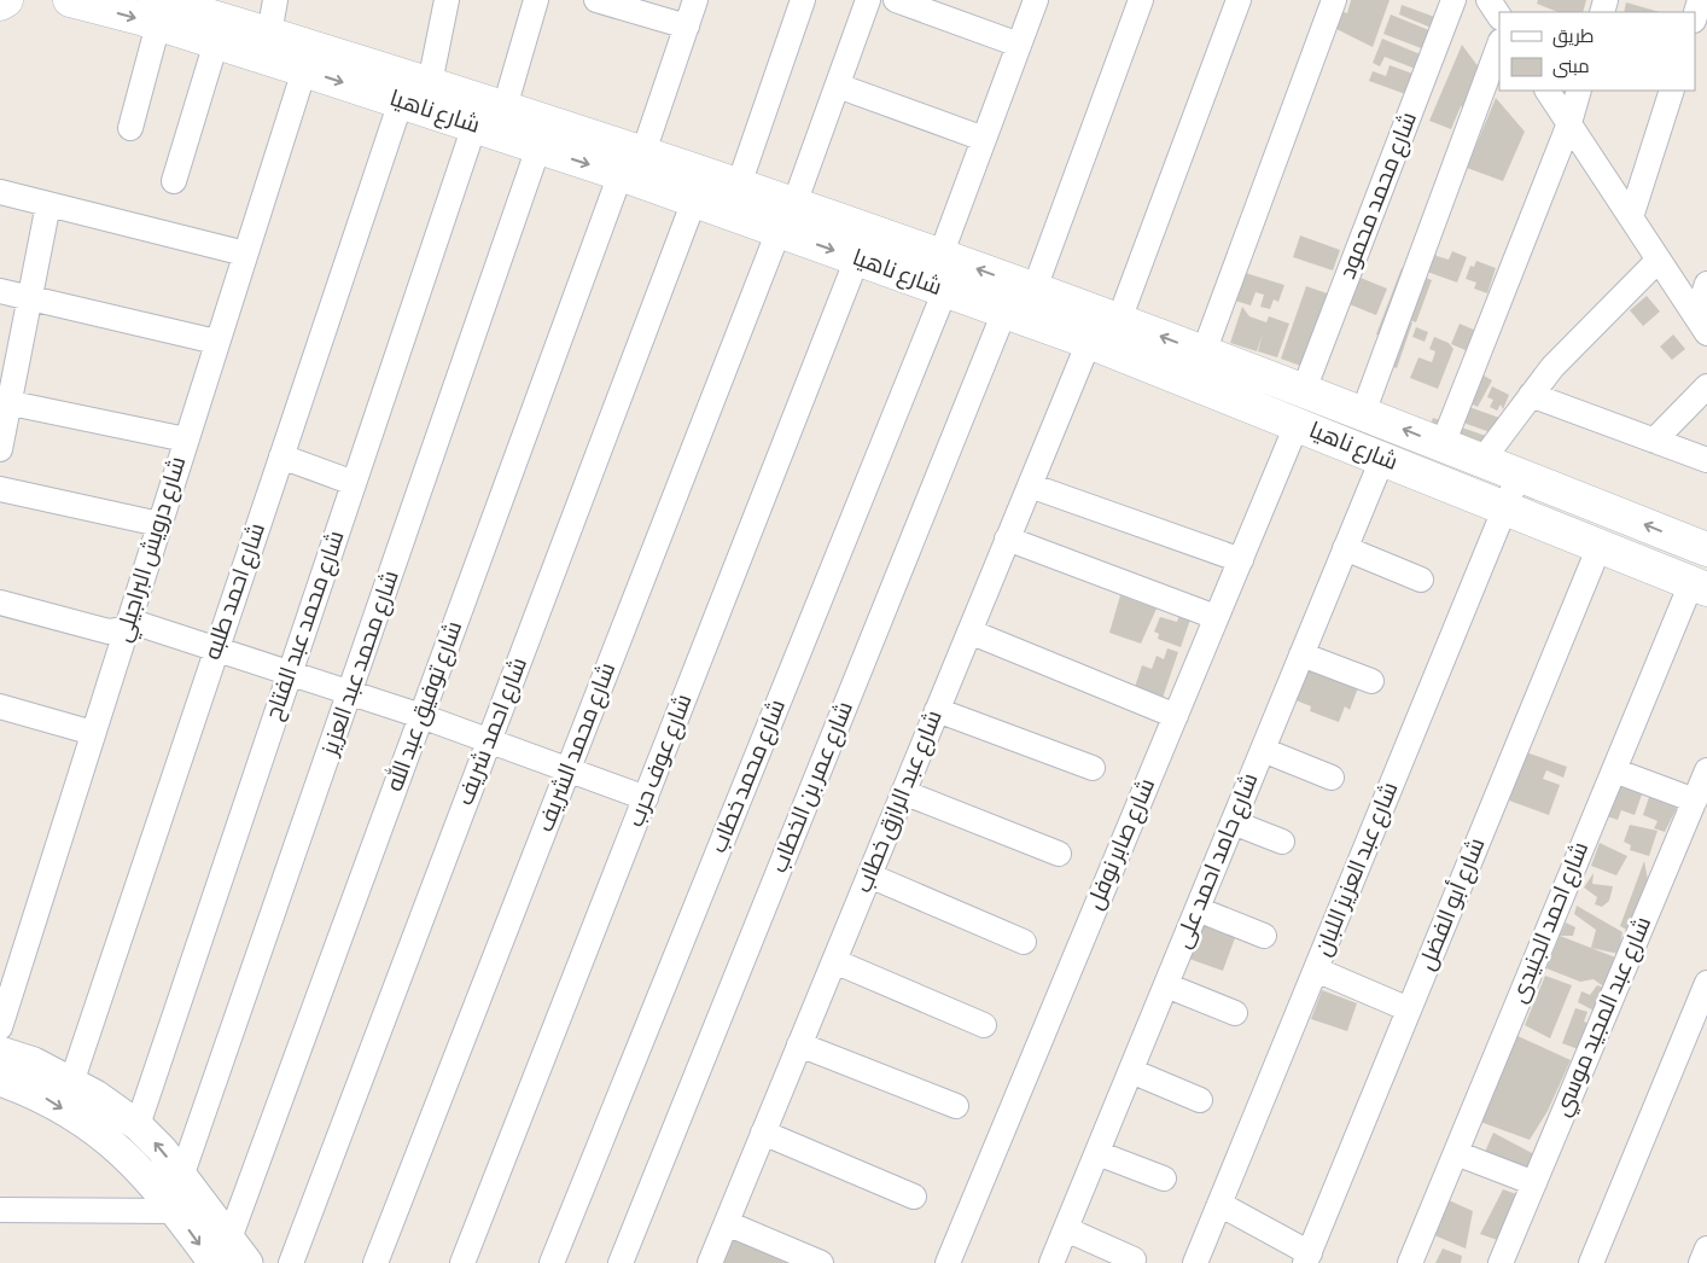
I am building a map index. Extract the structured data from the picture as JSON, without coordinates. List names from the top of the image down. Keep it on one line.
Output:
{"streets":{"main road":["شارع ناهيا"],"street":["شارع محمد محمود","شارع درويش البراجيلي","شارع احمد طلبه","شارع محمد عبد الفتاح","شارع محمد عبد العزيز","شارع توفيق عبد الله","شارع احمد شريف","شارع محمد الشريف","شارع عوف حرب","شارع محمد خطاب","شارع عمر بن الخطاب","شارع عبد الرازق خطاب","شارع صابر نوفل","شارع حامد احمد على","شارع عبد العزيز اللبان","شارع أبو الفضل","شارع احمد الجنيدى","شارع عبد المجيد موسي"]},"crossings":[["شارع ناهيا","شارع محمد محمود"],["شارع ناهيا","شارع درويش البراجيلي"],["شارع ناهيا","شارع احمد طلبه"],["شارع ناهيا","شارع محمد عبد الفتاح"],["شارع ناهيا","شارع محمد عبد العزيز"],["شارع ناهيا","شارع توفيق عبد الله"],["شارع ناهيا","شارع احمد شريف"],["شارع ناهيا","شارع محمد الشريف"],["شارع ناهيا","شارع عوف حرب"],["شارع ناهيا","شارع محمد خطاب"],["شارع ناهيا","شارع عمر بن الخطاب"],["شارع ناهيا","شارع عبد الرازق خطاب"],["شارع ناهيا","شارع صابر نوفل"],["شارع ناهيا","شارع حامد احمد على"],["شارع ناهيا","شارع عبد العزيز اللبان"],["شارع ناهيا","شارع أبو الفضل"],["شارع ناهيا","شارع احمد الجنيدى"]],"legend":["طريق","مبنى"]}
